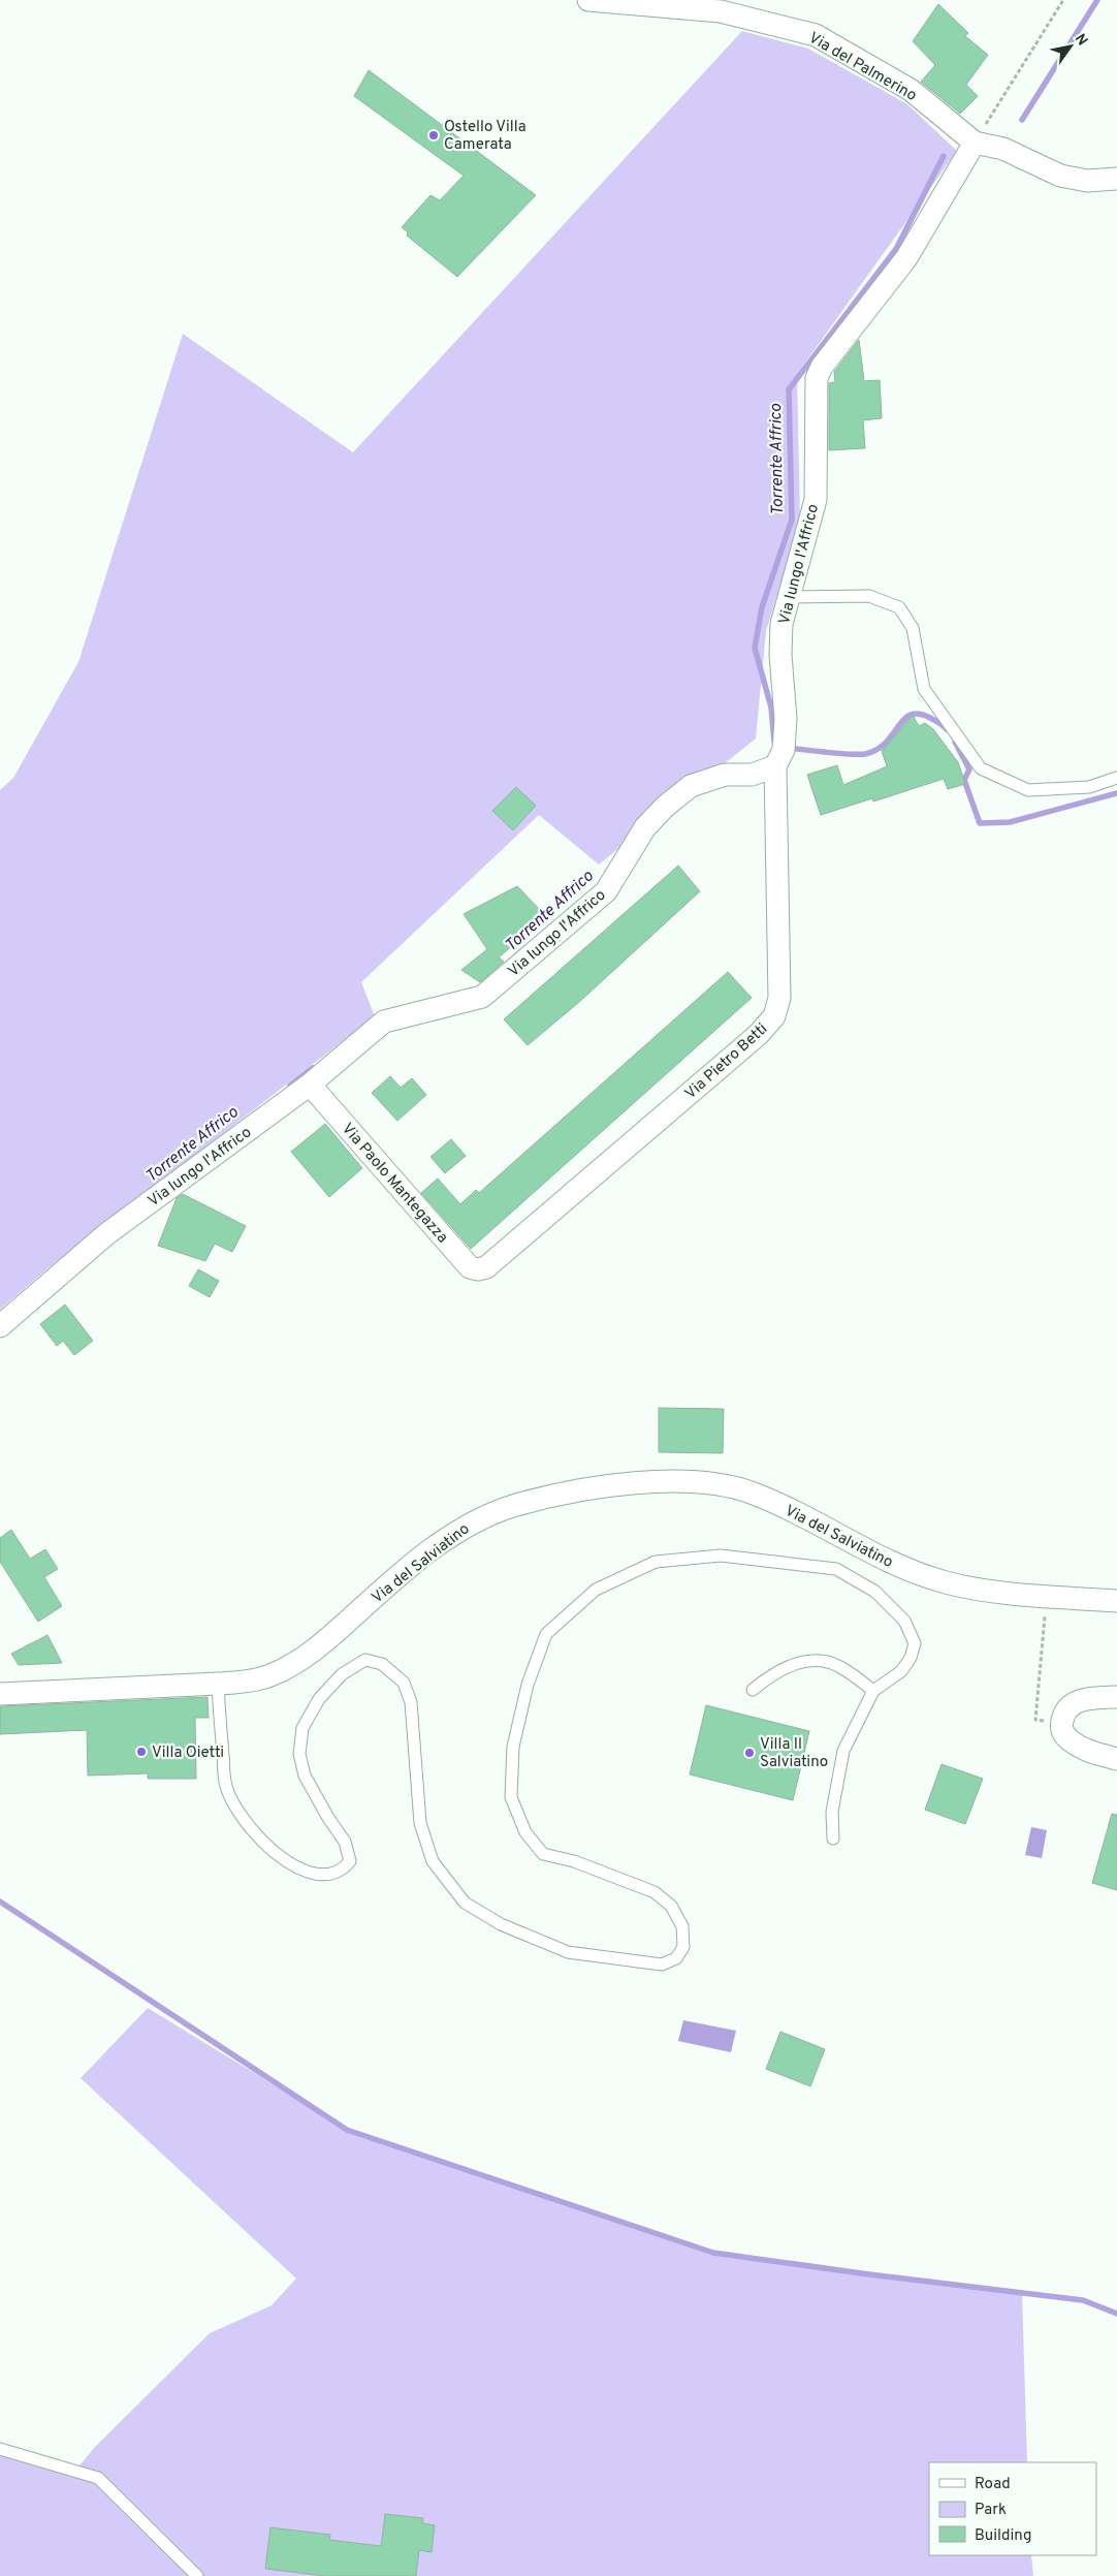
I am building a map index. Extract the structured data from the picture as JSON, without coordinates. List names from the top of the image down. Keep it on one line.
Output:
{"streets":{"street":["Via del Palmerino","Via lungo l'Affrico","Via Pietro Betti","Via Paolo Mantegazza","Via del Salviatino"]},"crossings":[["Via del Palmerino","Via lungo l'Affrico"],["Via lungo l'Affrico","Via Pietro Betti"],["Via lungo l'Affrico","Via Paolo Mantegazza"],["Via Pietro Betti","Via Paolo Mantegazza"]],"water":["Torrente Affrico"],"places":["Ostello Villa Camerata","Villa Oietti","Villa Il Salviatino"],"legend":["Road","Park","Building"],"north":"top right"}
